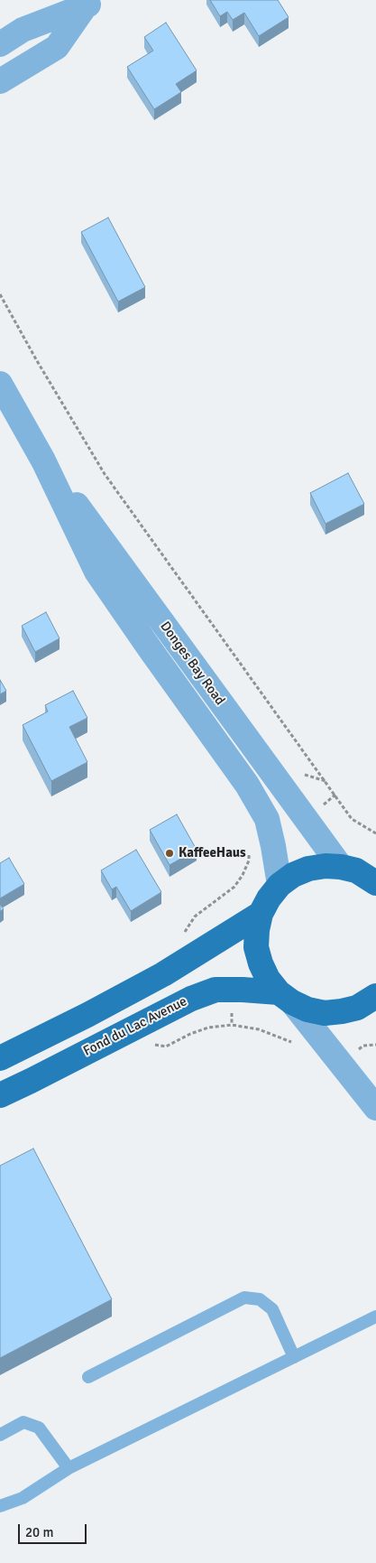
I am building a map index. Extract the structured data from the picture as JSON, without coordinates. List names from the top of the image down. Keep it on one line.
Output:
{"streets":{"main road":["Fond du Lac Avenue"],"street":["Donges Bay Road"]},"places":["KaffeeHaus"],"scale_bar":"20 m"}
